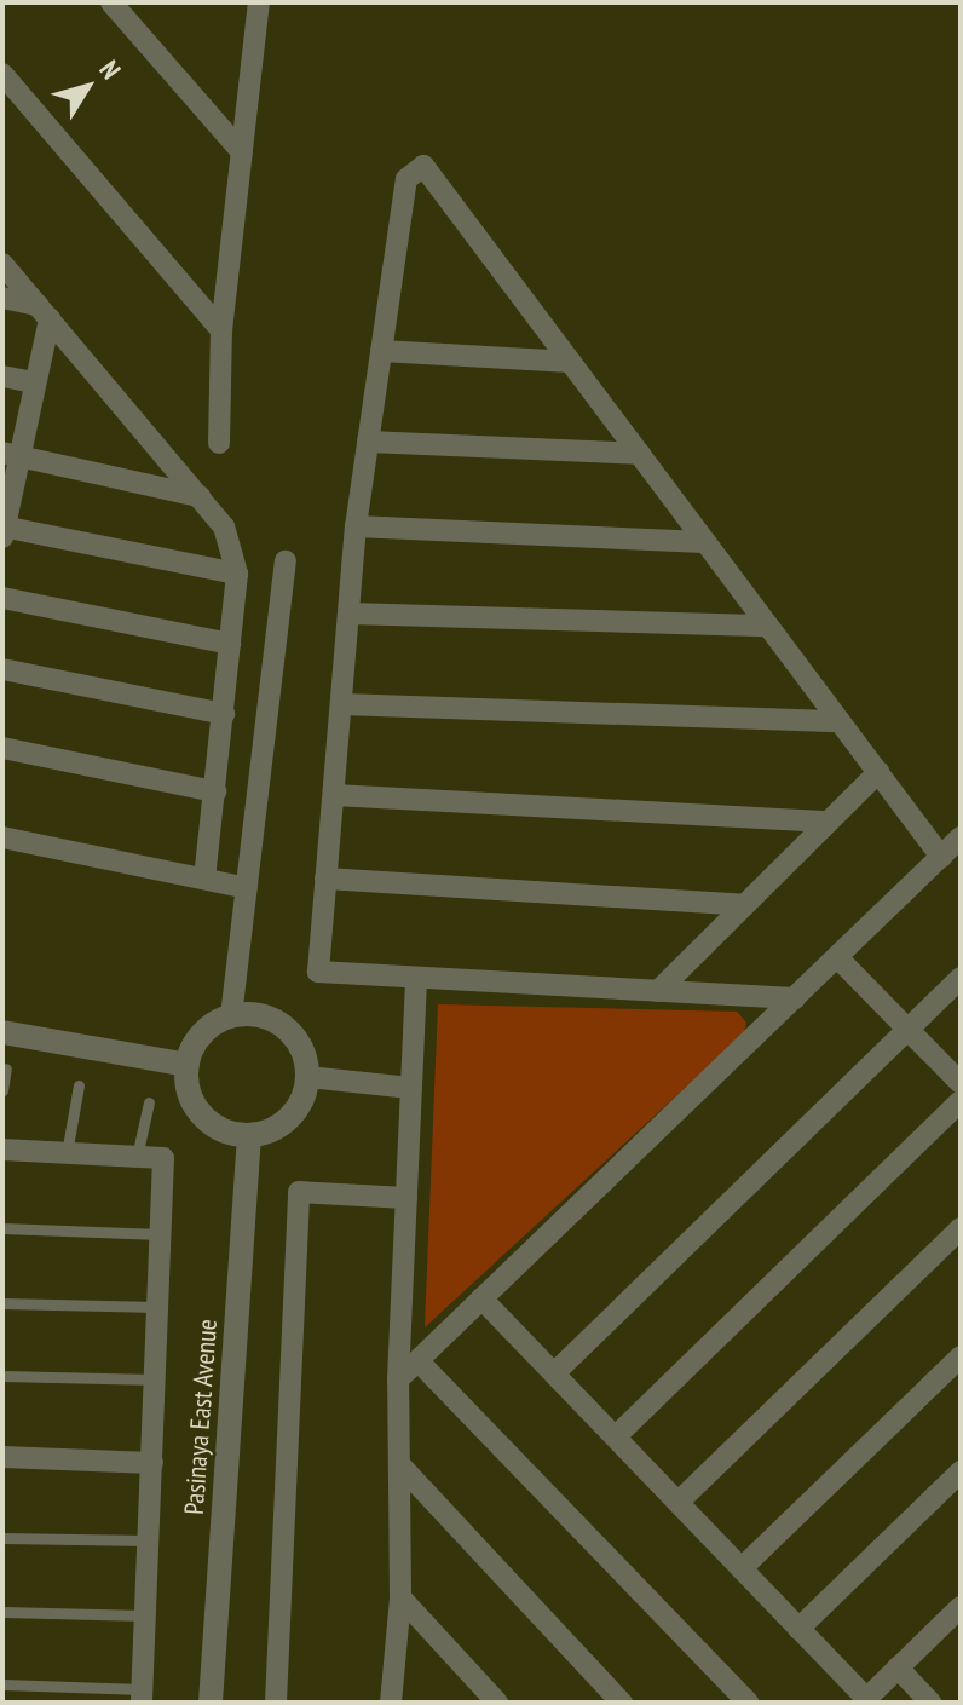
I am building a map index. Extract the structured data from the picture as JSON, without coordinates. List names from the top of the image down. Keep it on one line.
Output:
{"streets":{"street":["Pasinaya East Avenue"]},"north":"top right"}
